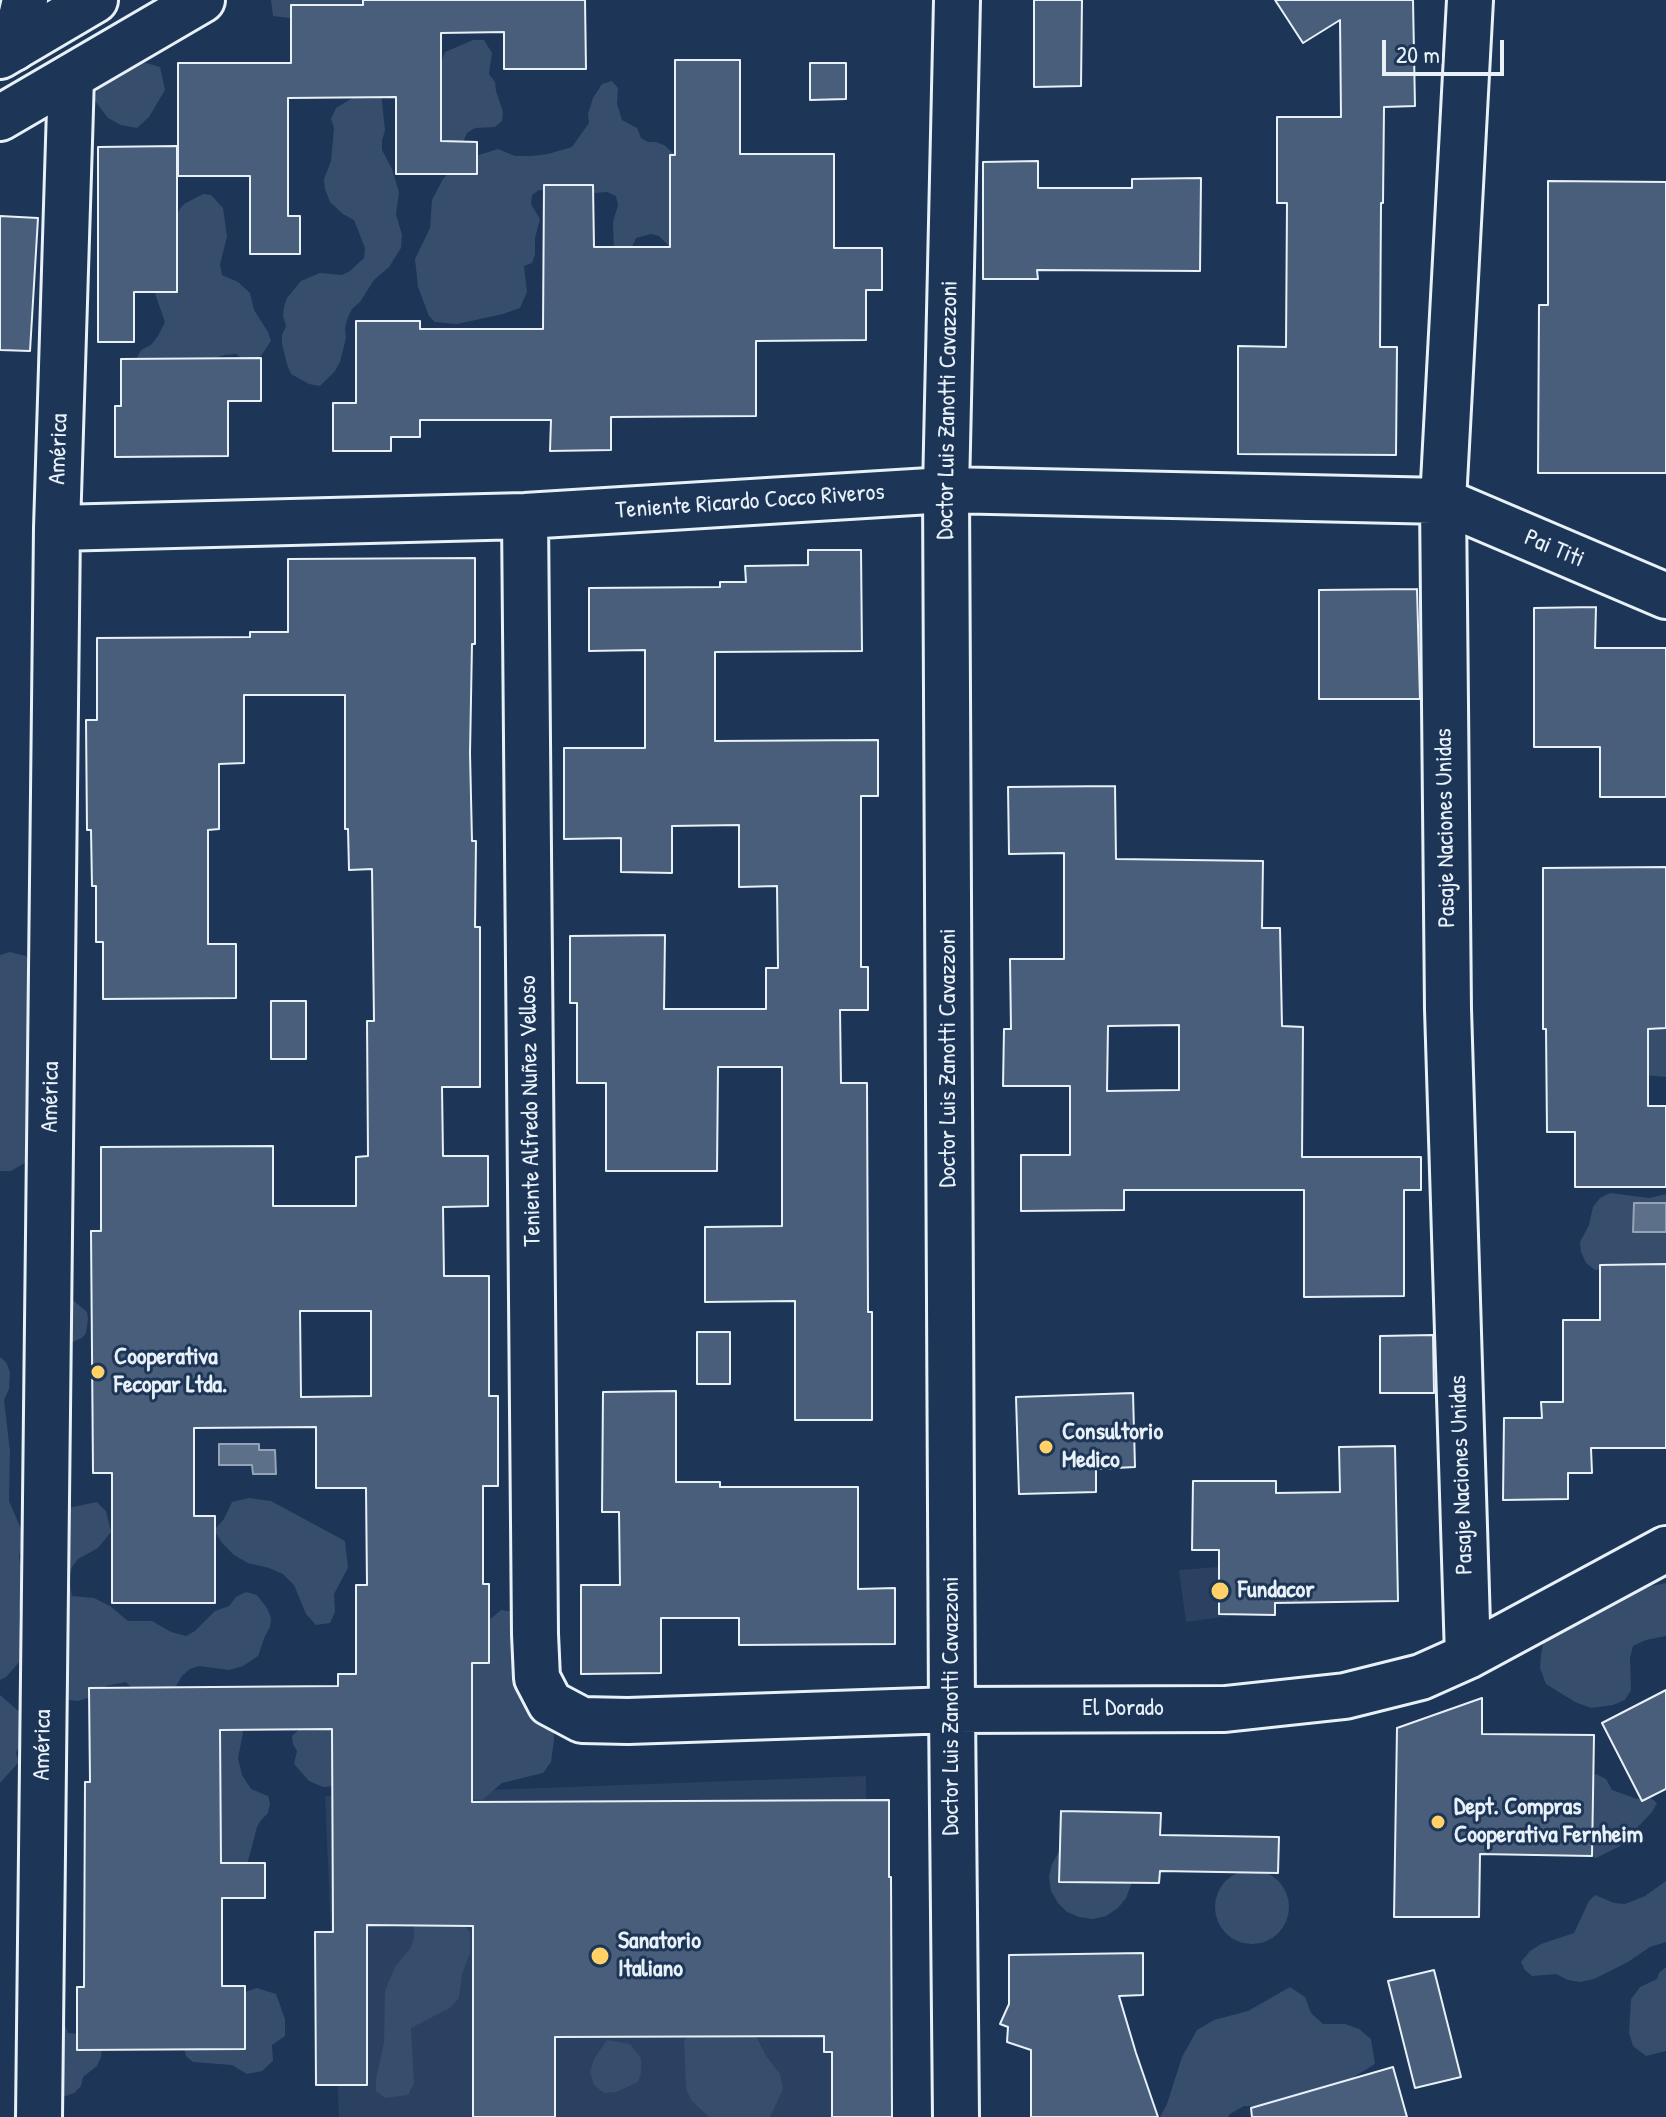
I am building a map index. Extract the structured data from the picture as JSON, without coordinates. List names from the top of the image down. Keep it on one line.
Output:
{"streets":{"main road":["Doctor Luis Zanotti Cavazzoni","América","Teniente Ricardo Cocco Riveros","Pai Titi","Pasaje Naciones Unidas","Teniente Alfredo Nuñez Velloso","El Dorado"]},"crossings":[["Doctor Luis Zanotti Cavazzoni","Teniente Ricardo Cocco Riveros"],["Doctor Luis Zanotti Cavazzoni","El Dorado"],["América","Teniente Ricardo Cocco Riveros"],["Teniente Ricardo Cocco Riveros","Pai Titi"],["Teniente Ricardo Cocco Riveros","Pasaje Naciones Unidas"],["Teniente Ricardo Cocco Riveros","Teniente Alfredo Nuñez Velloso"],["Pai Titi","Pasaje Naciones Unidas"],["Pasaje Naciones Unidas","El Dorado"],["Teniente Alfredo Nuñez Velloso","El Dorado"]],"places":["Cooperativa Fecopar Ltda.","Consultorio Medico","Fundacor","Dept. Compras Cooperativa Fernheim","Sanatorio Italiano"],"scale_bar":"20 m"}
